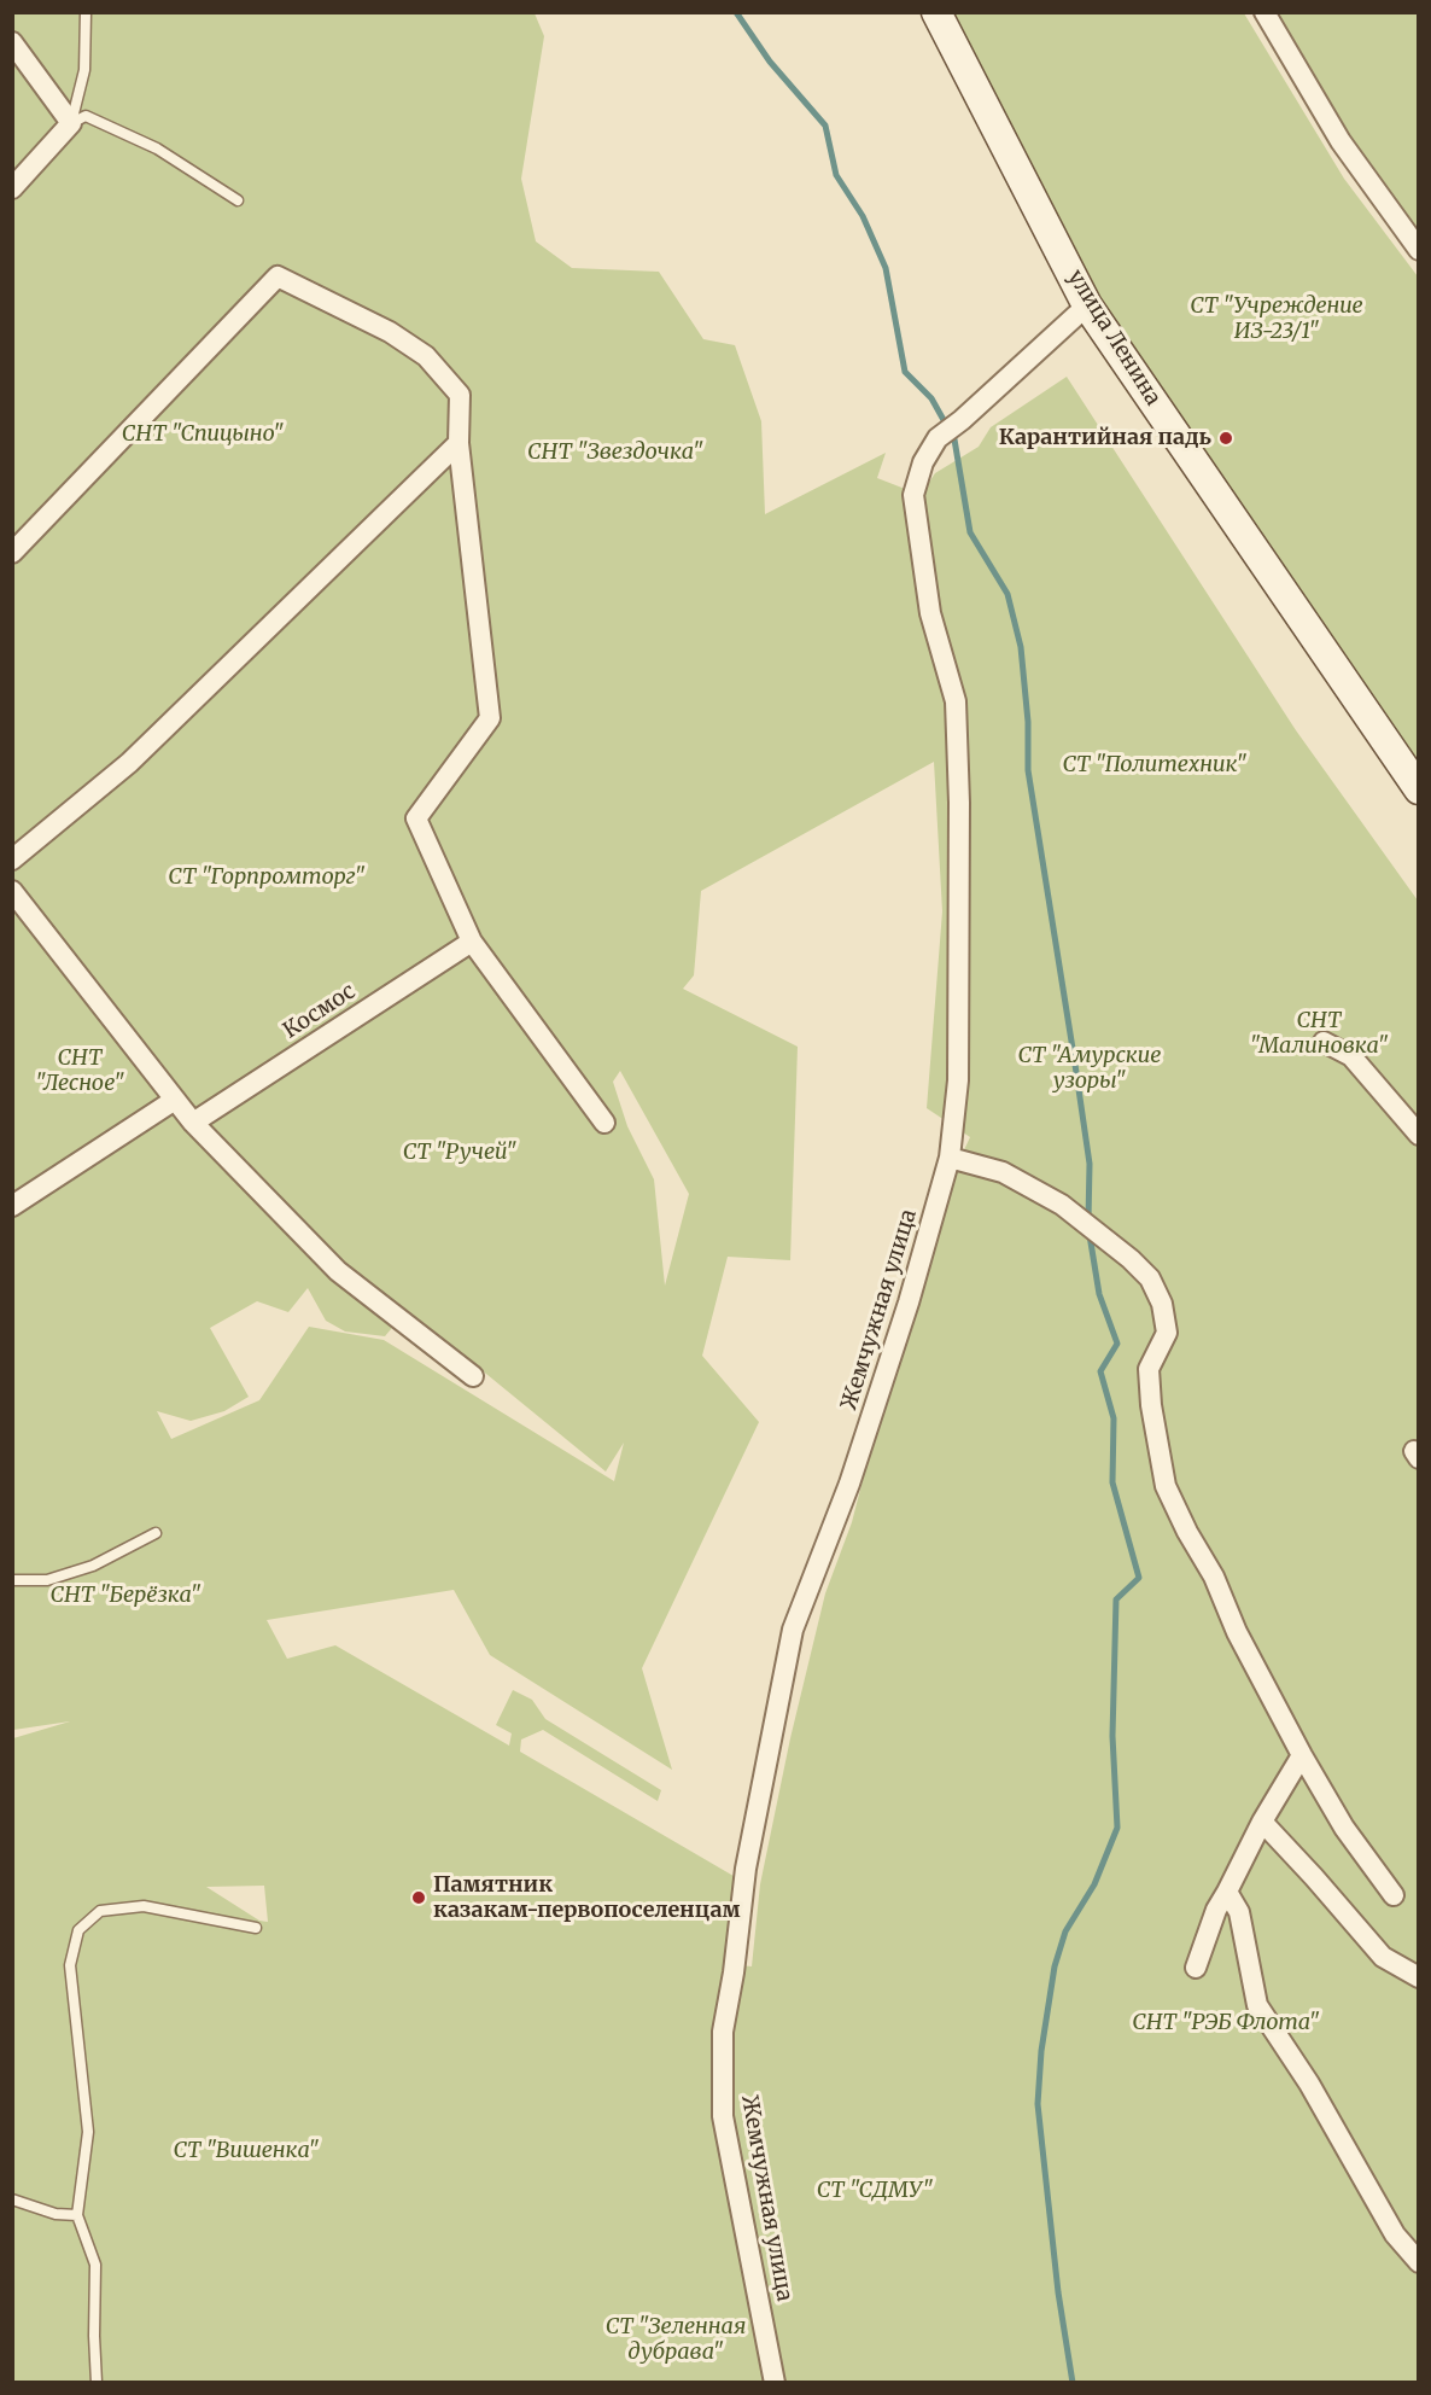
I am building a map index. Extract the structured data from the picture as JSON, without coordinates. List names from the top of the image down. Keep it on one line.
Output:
{"streets":{"street":["улица Ленина","Космос","Жемчужная улица"]},"crossings":[["улица Ленина","Жемчужная улица"]],"parks":["СТ \"Учреждение ИЗ-23/1\"","СНТ \"Спицыно\"","СНТ \"Звездочка\"","СТ \"Политехник\"","СТ \"Горпромторг\"","СНТ \"Малиновка\"","СТ \"Амурские узоры\"","СНТ \"Лесное\"","СТ \"Ручей\"","СНТ \"Берёзка\"","СНТ \"РЭБ Флота\"","СТ \"Вишенка\"","СТ \"СДМУ\"","СТ \"Зеленная дубрава\""],"places":["Карантийная падь","Памятник казакам-первопоселенцам"]}
